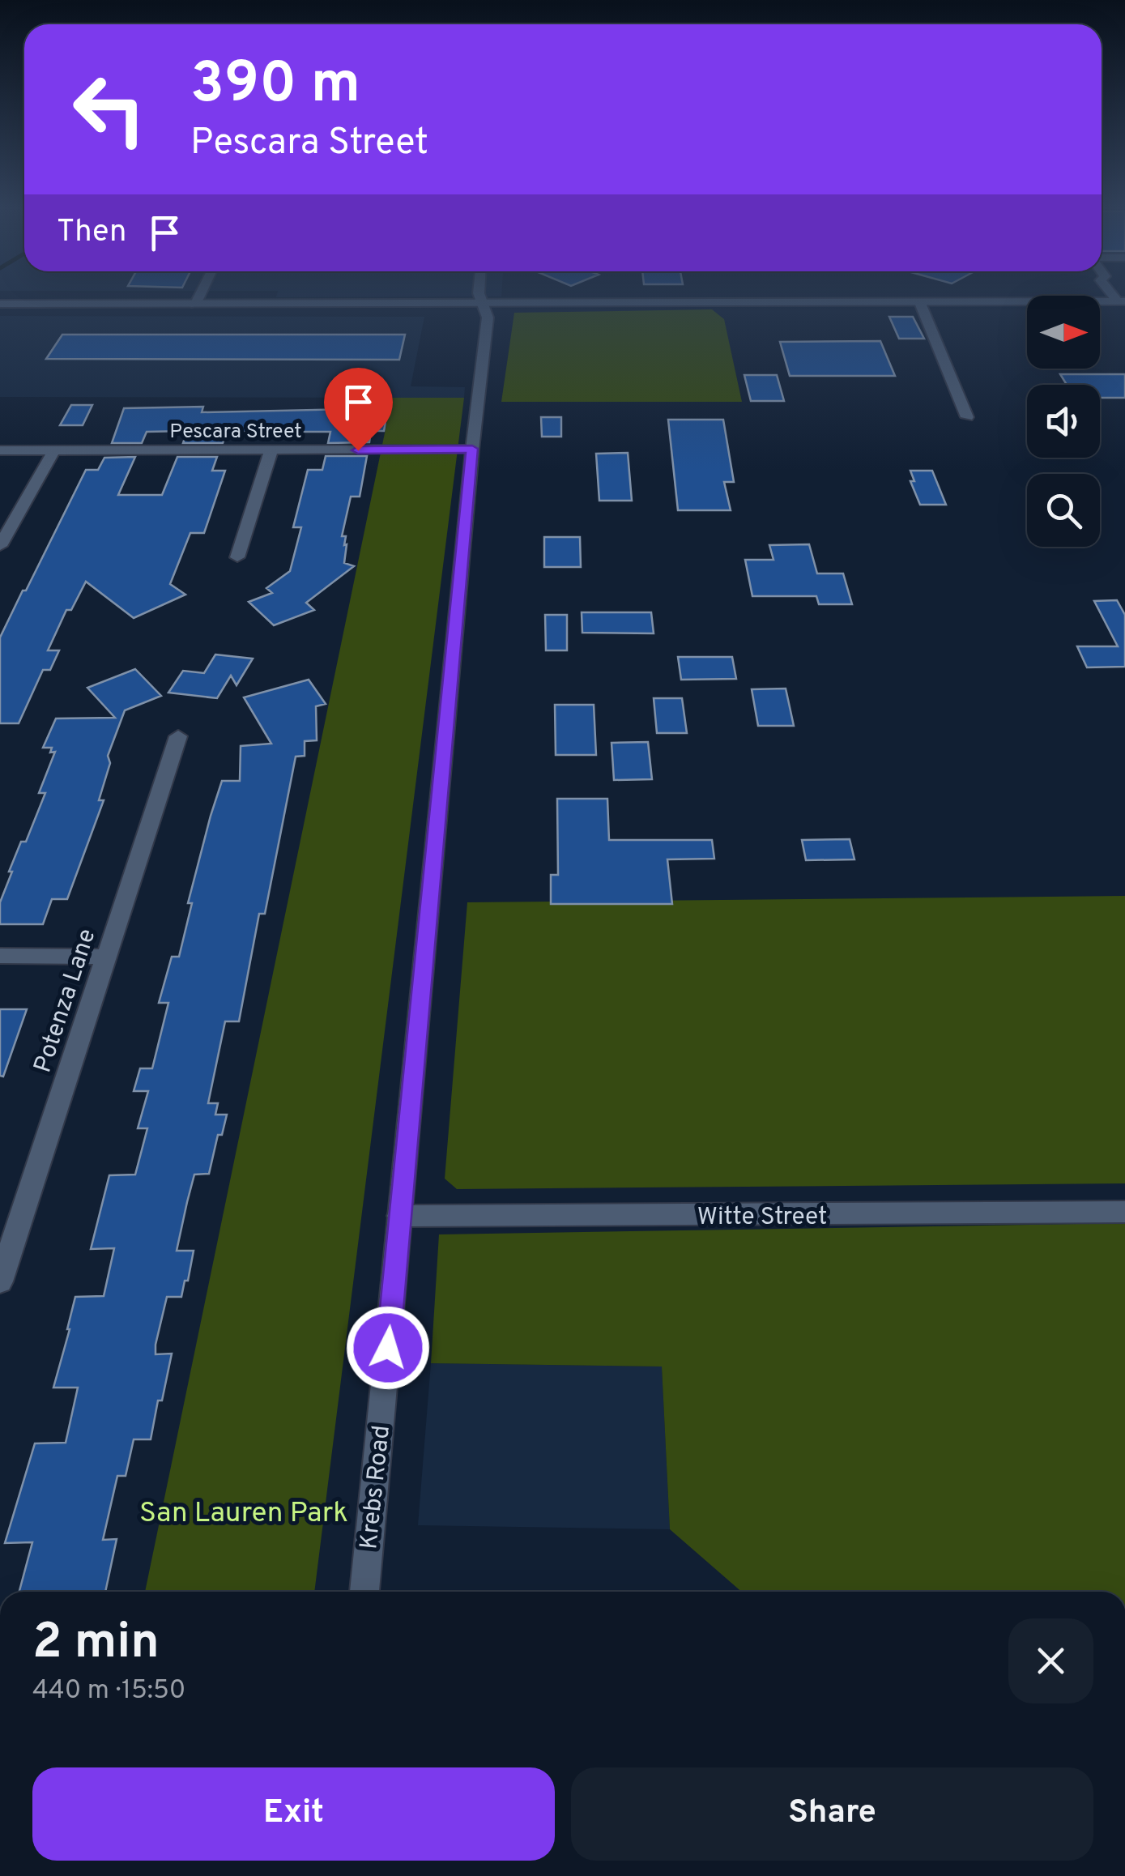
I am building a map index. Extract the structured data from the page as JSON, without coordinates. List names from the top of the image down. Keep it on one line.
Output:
{"streets":{"street":["Pescara Street","Potenza Lane","Witte Street","Krebs Road"]},"crossings":[["Pescara Street","Krebs Road"],["Witte Street","Krebs Road"]],"parks":["San Lauren Park"],"north":"right","page":{"turn":["390 m","Pescara Street"],"then":"Then","heading":["2 min","440 m · 15:50"],"buttons":["Exit","Share"]}}
